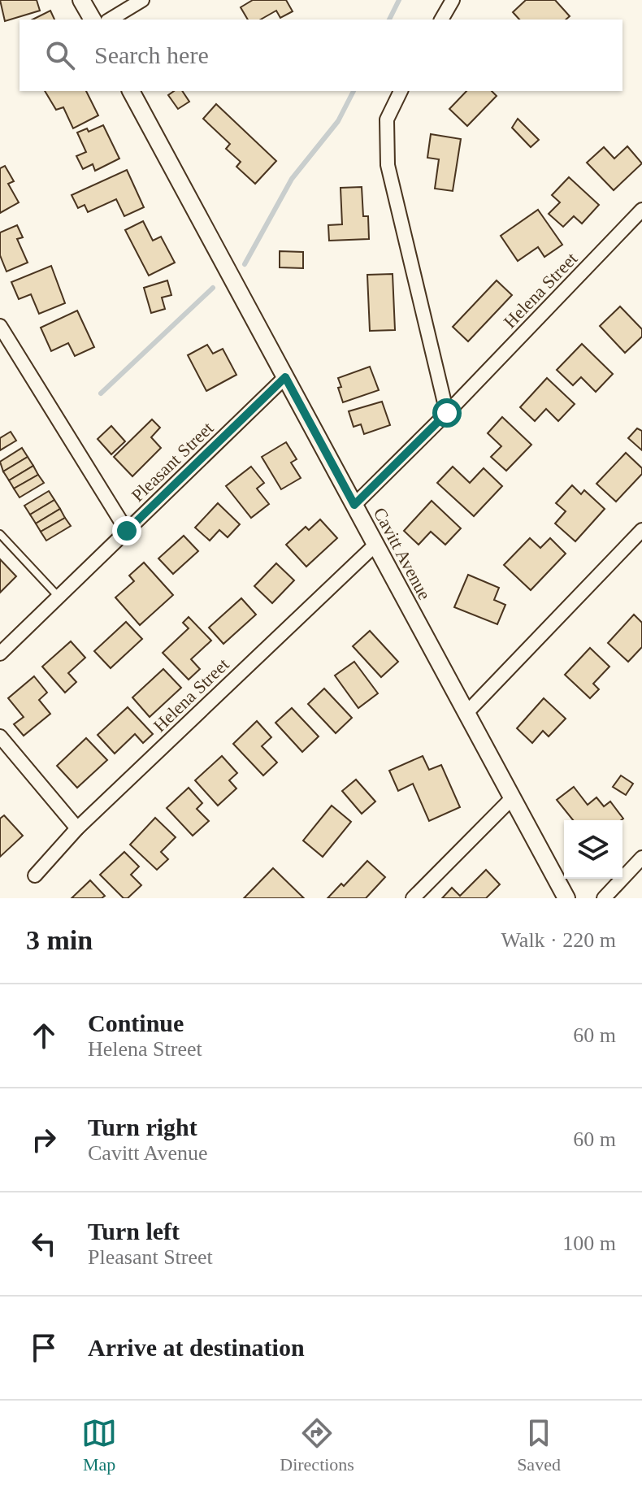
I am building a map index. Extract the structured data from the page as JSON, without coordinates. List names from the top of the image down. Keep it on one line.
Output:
{"streets":{"street":["Helena Street","Pleasant Street","Cavitt Avenue"]},"crossings":[["Helena Street","Cavitt Avenue"],["Pleasant Street","Cavitt Avenue"]],"page":{"search":"Search here","heading":["3 min","Walk · 220 m"],"list":[["Continue","Helena Street","60 m"],["Turn right","Cavitt Avenue","60 m"],["Turn left","Pleasant Street","100 m"],"Arrive at destination"],"nav":["Map","Directions","Saved"]}}
